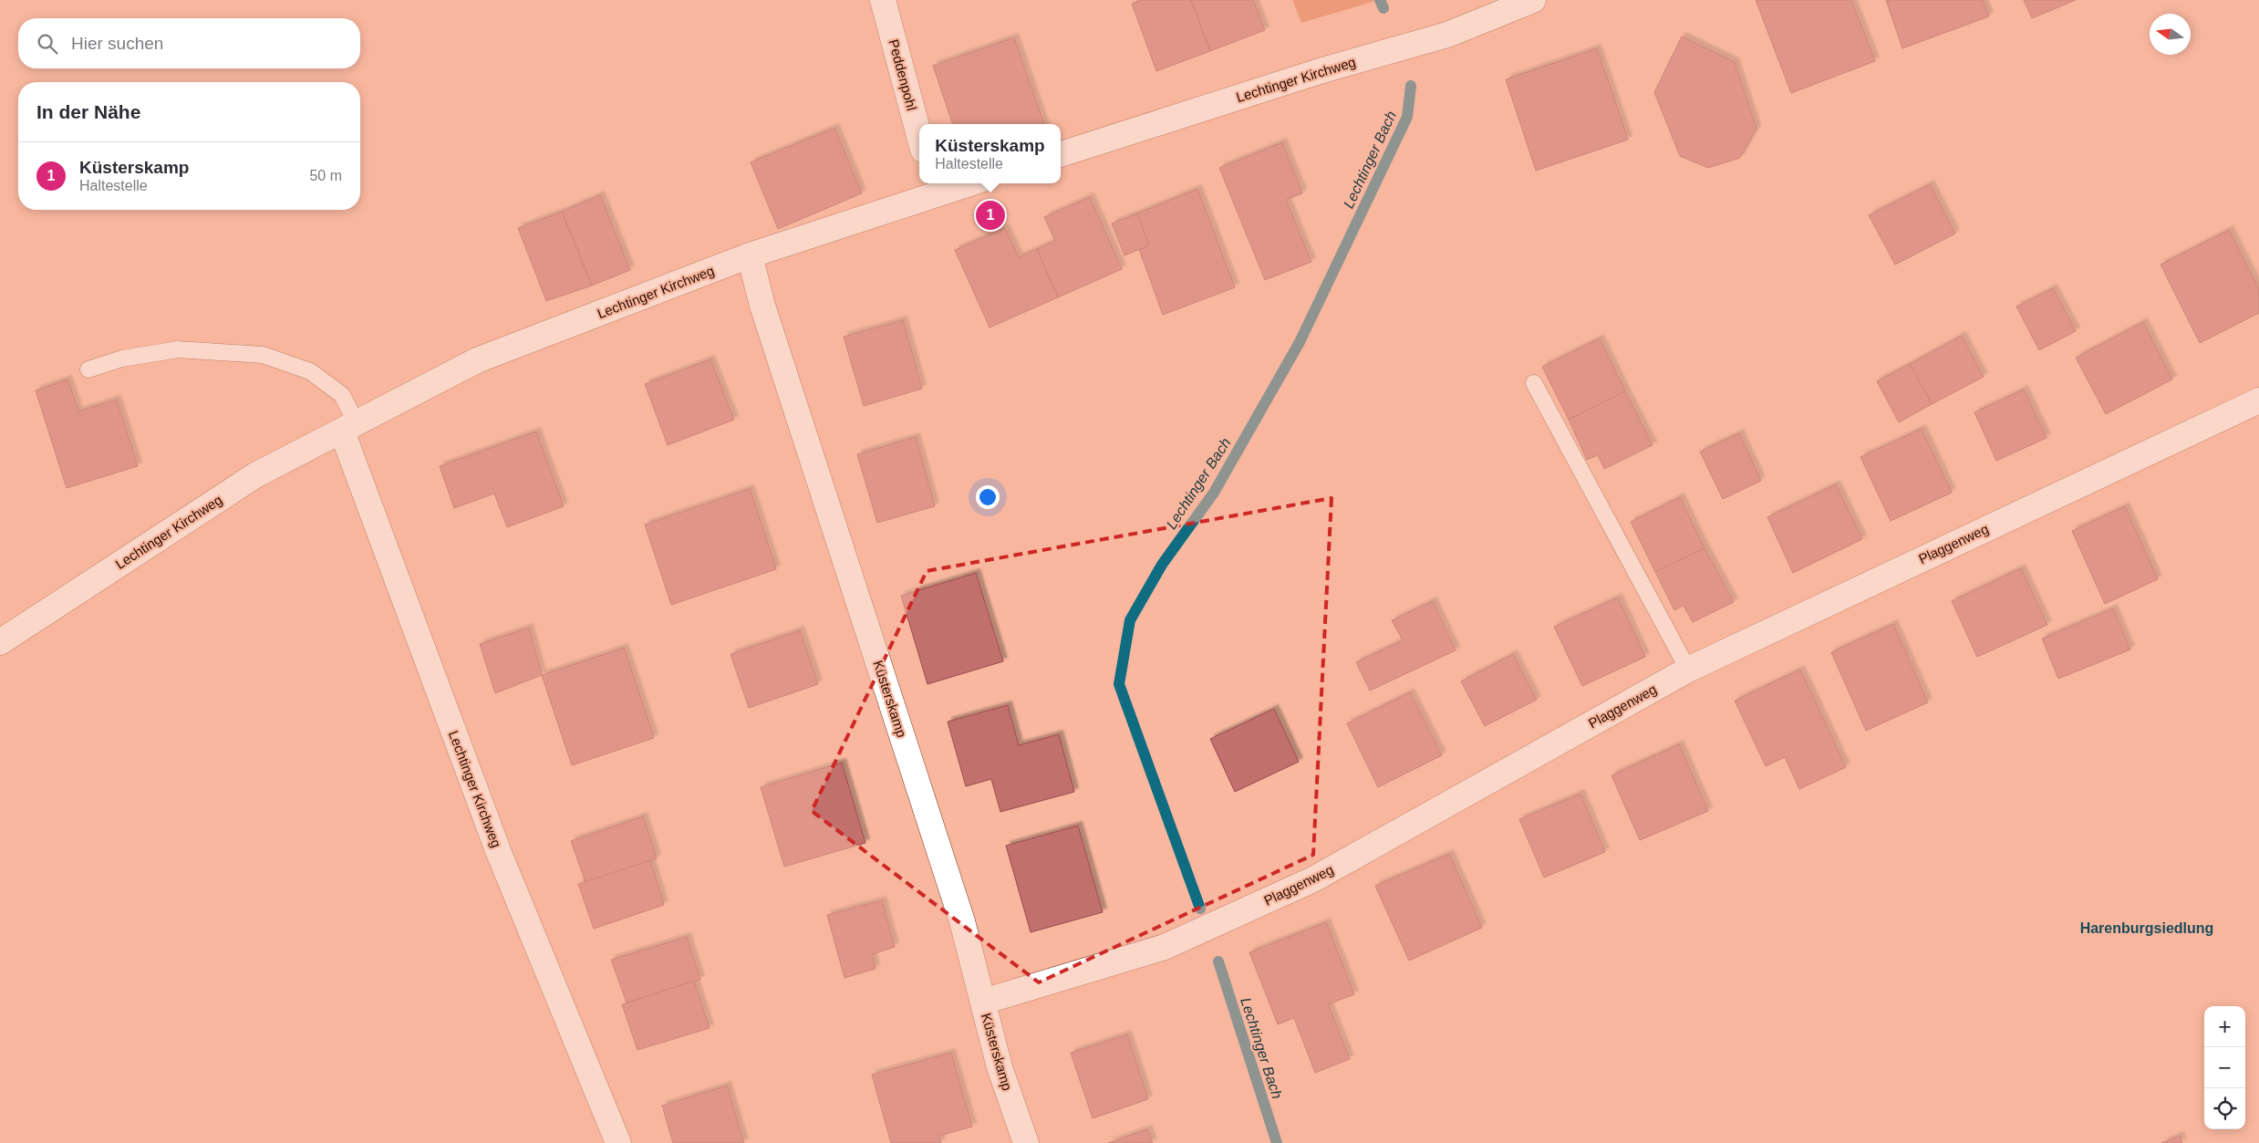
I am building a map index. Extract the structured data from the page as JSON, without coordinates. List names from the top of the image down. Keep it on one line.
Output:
{"streets":{"street":["Peddenpohl","Lechtinger Kirchweg","Plaggenweg","Küsterskamp"]},"crossings":[["Lechtinger Kirchweg","Küsterskamp"],["Plaggenweg","Küsterskamp"]],"districts":["Harenburgsiedlung"],"water":["Lechtinger Bach"],"north":"left","page":{"search":"Hier suchen","heading":"In der Nähe","popup":["Küsterskamp","Haltestelle"],"list":[{"mark":"1","name":"Küsterskamp","note":"Haltestelle","value":"50 m"}],"pins":"1","map_buttons":["+","−"]}}
